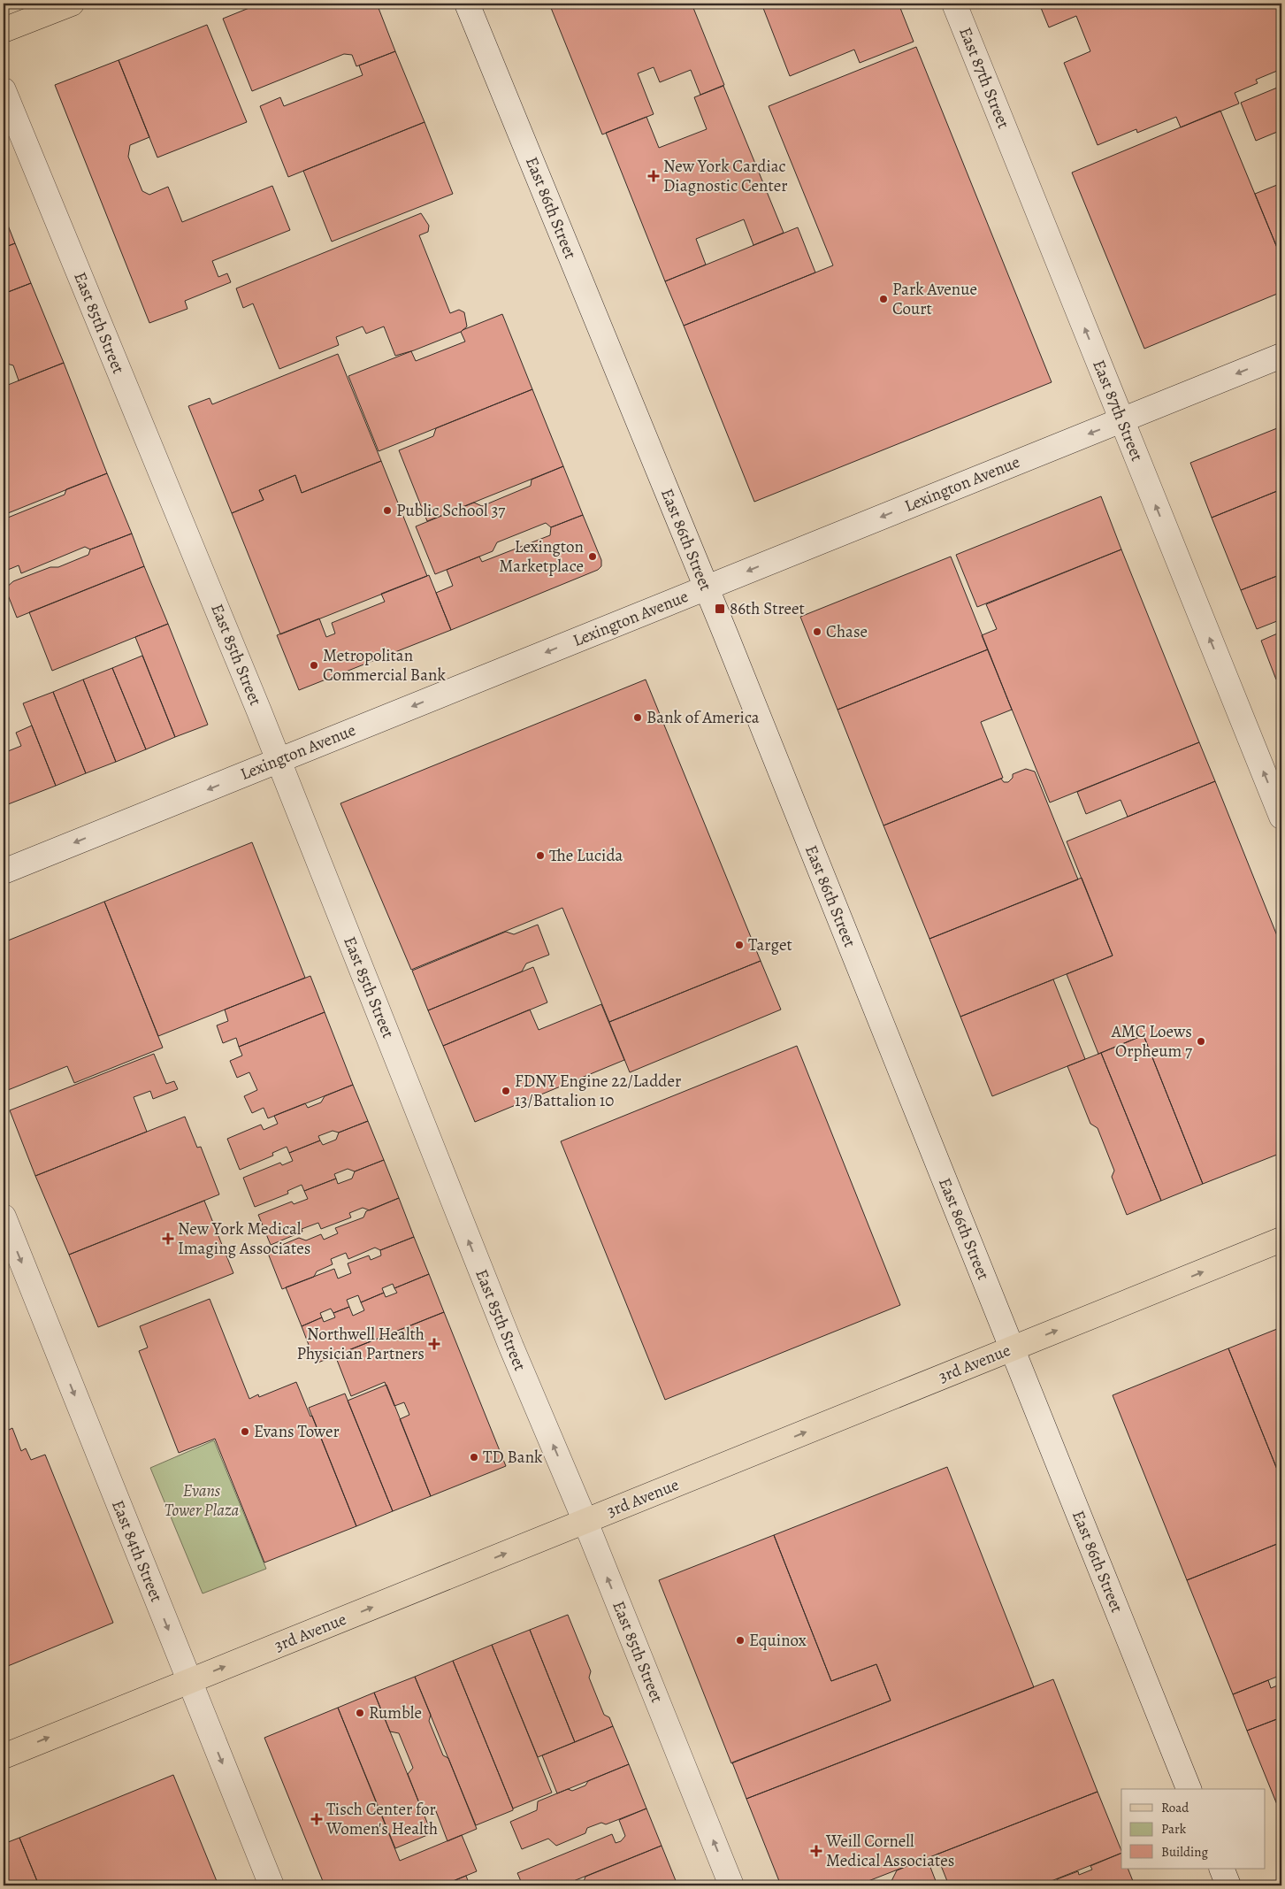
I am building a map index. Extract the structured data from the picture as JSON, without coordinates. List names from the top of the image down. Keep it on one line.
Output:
{"streets":{"main road":["3rd Avenue"],"street":["East 87th Street","East 86th Street","East 85th Street","Lexington Avenue","East 84th Street"]},"crossings":[["East 87th Street","Lexington Avenue"],["East 86th Street","Lexington Avenue"],["East 86th Street","3rd Avenue"],["East 85th Street","Lexington Avenue"],["East 85th Street","3rd Avenue"],["3rd Avenue","East 84th Street"]],"one_way":["East 87th Street","East 85th Street","Lexington Avenue","3rd Avenue","East 84th Street"],"parks":["Evans Tower Plaza"],"places":{"health":["New York Cardiac Diagnostic Center","New York Medical Imaging Associates","Northwell Health Physician Partners","Tisch Center for Women's Health","Weill Cornell Medical Associates"],"other":["Park Avenue Court","Public School 37","Lexington Marketplace","Chase","Metropolitan Commercial Bank","Bank of America","The Lucida","Target","AMC Loews Orpheum 7","FDNY Engine 22/Ladder 13/Battalion 10","Evans Tower","TD Bank","Equinox","Rumble"],"transit":["86th Street"]},"legend":["Road","Park","Building"]}
